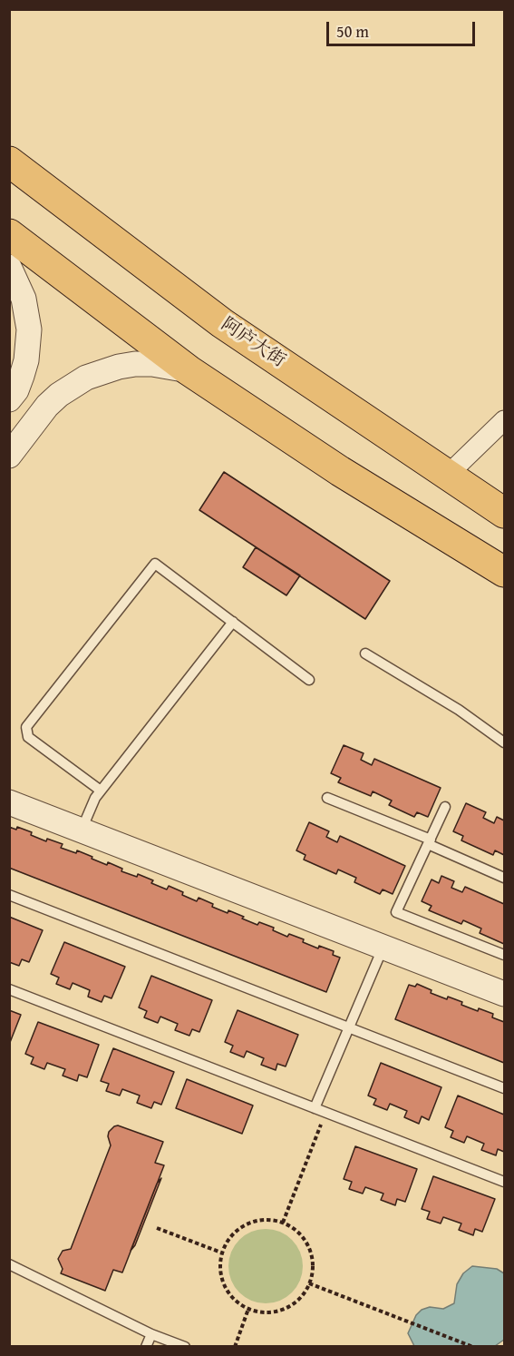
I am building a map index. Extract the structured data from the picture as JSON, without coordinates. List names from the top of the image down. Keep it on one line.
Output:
{"streets":{"highway":["阿庐大街"]},"scale_bar":"50 m"}
